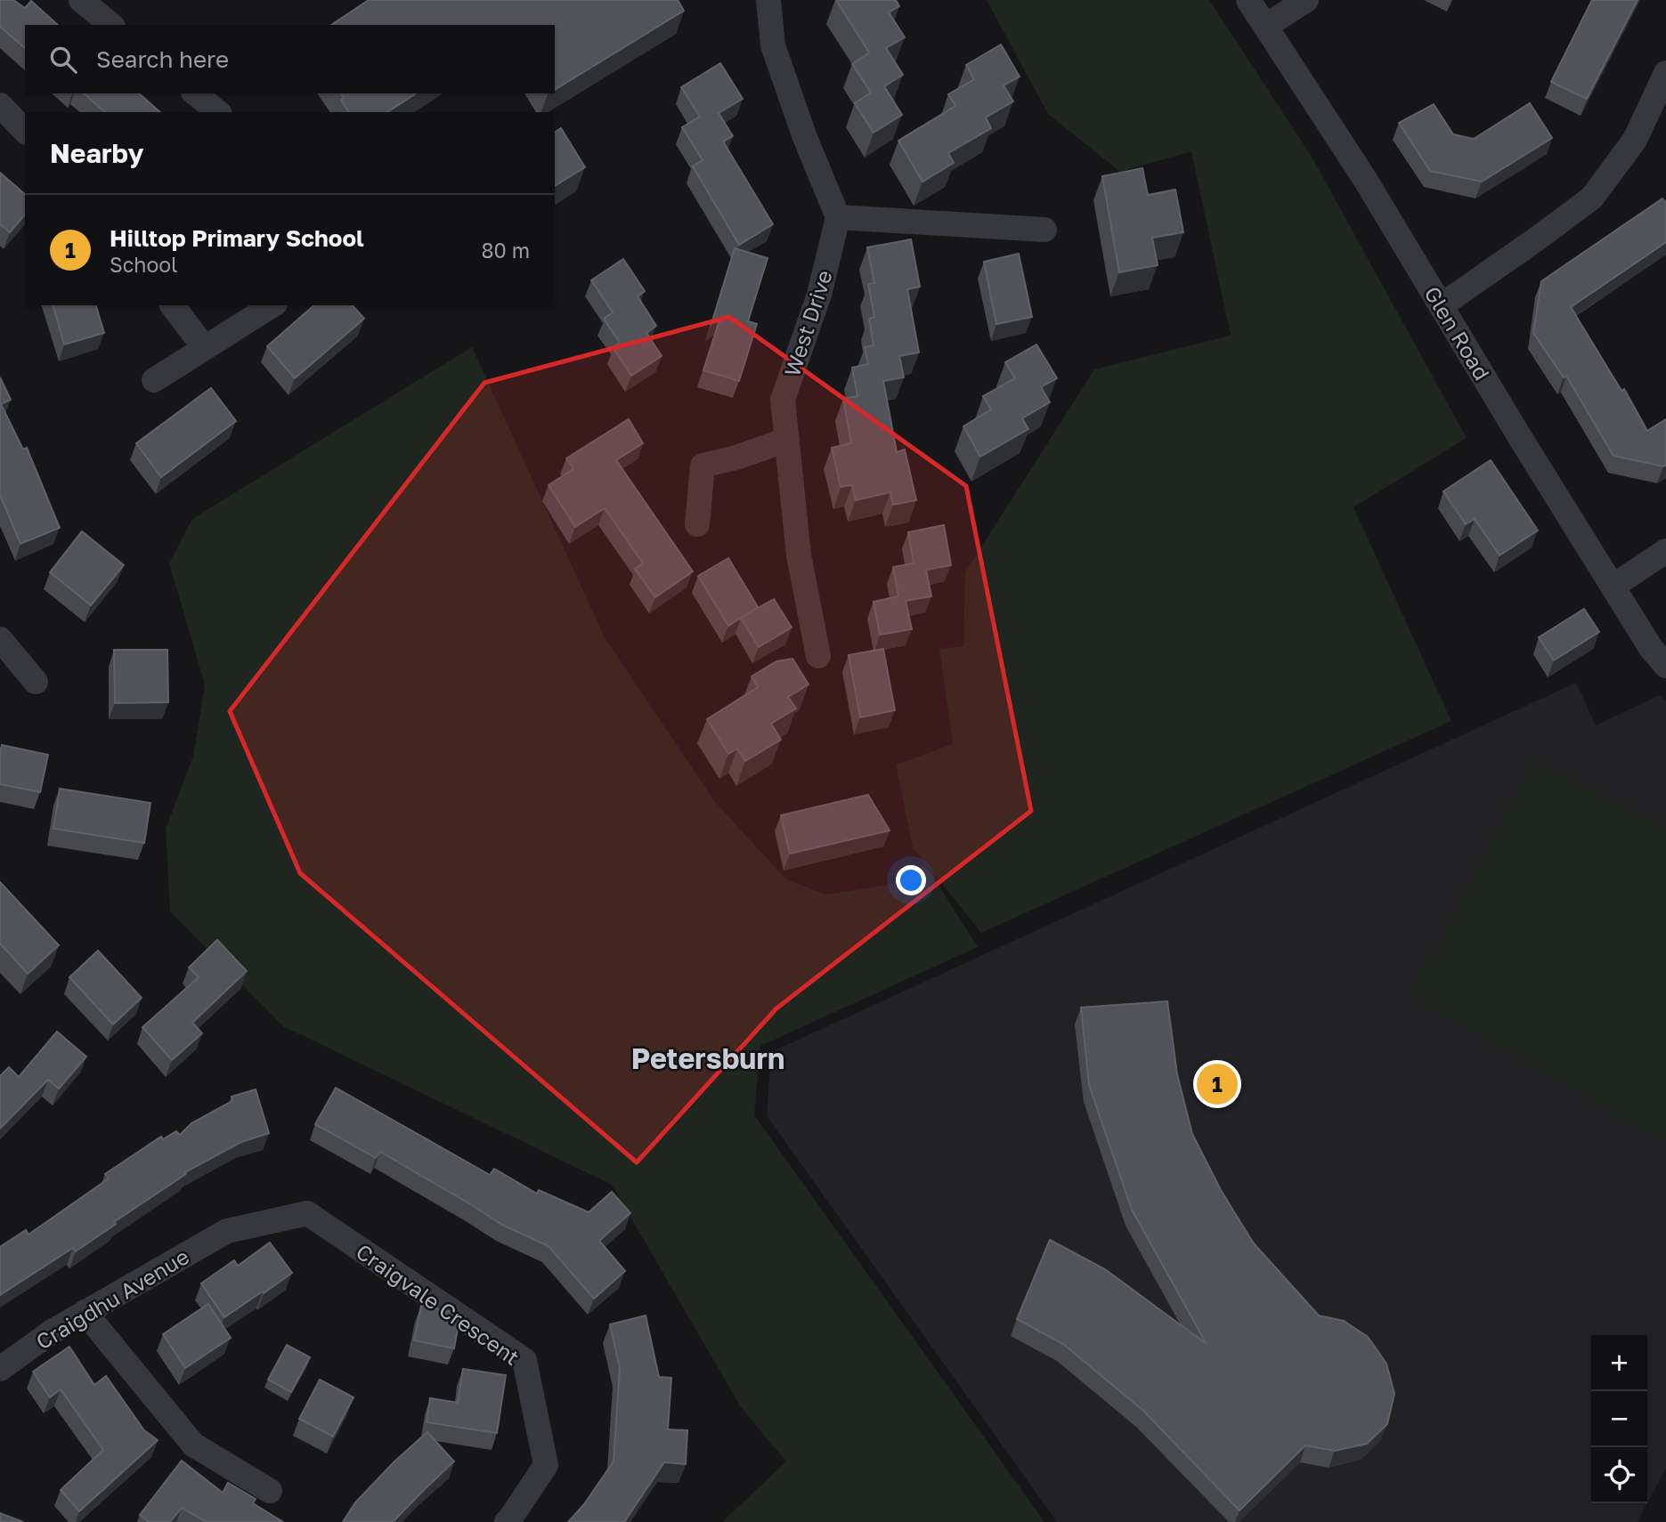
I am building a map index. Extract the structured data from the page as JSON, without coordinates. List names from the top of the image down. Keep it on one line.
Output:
{"streets":{"street":["West Drive","Glen Road","Craigdhu Avenue","Craigvale Crescent"]},"crossings":[["Craigdhu Avenue","Craigvale Crescent"]],"districts":["Petersburn"],"page":{"search":"Search here","heading":"Nearby","list":[{"mark":"1","name":"Hilltop Primary School","note":"School","value":"80 m"}],"pins":"1","map_buttons":["+","−"]}}
